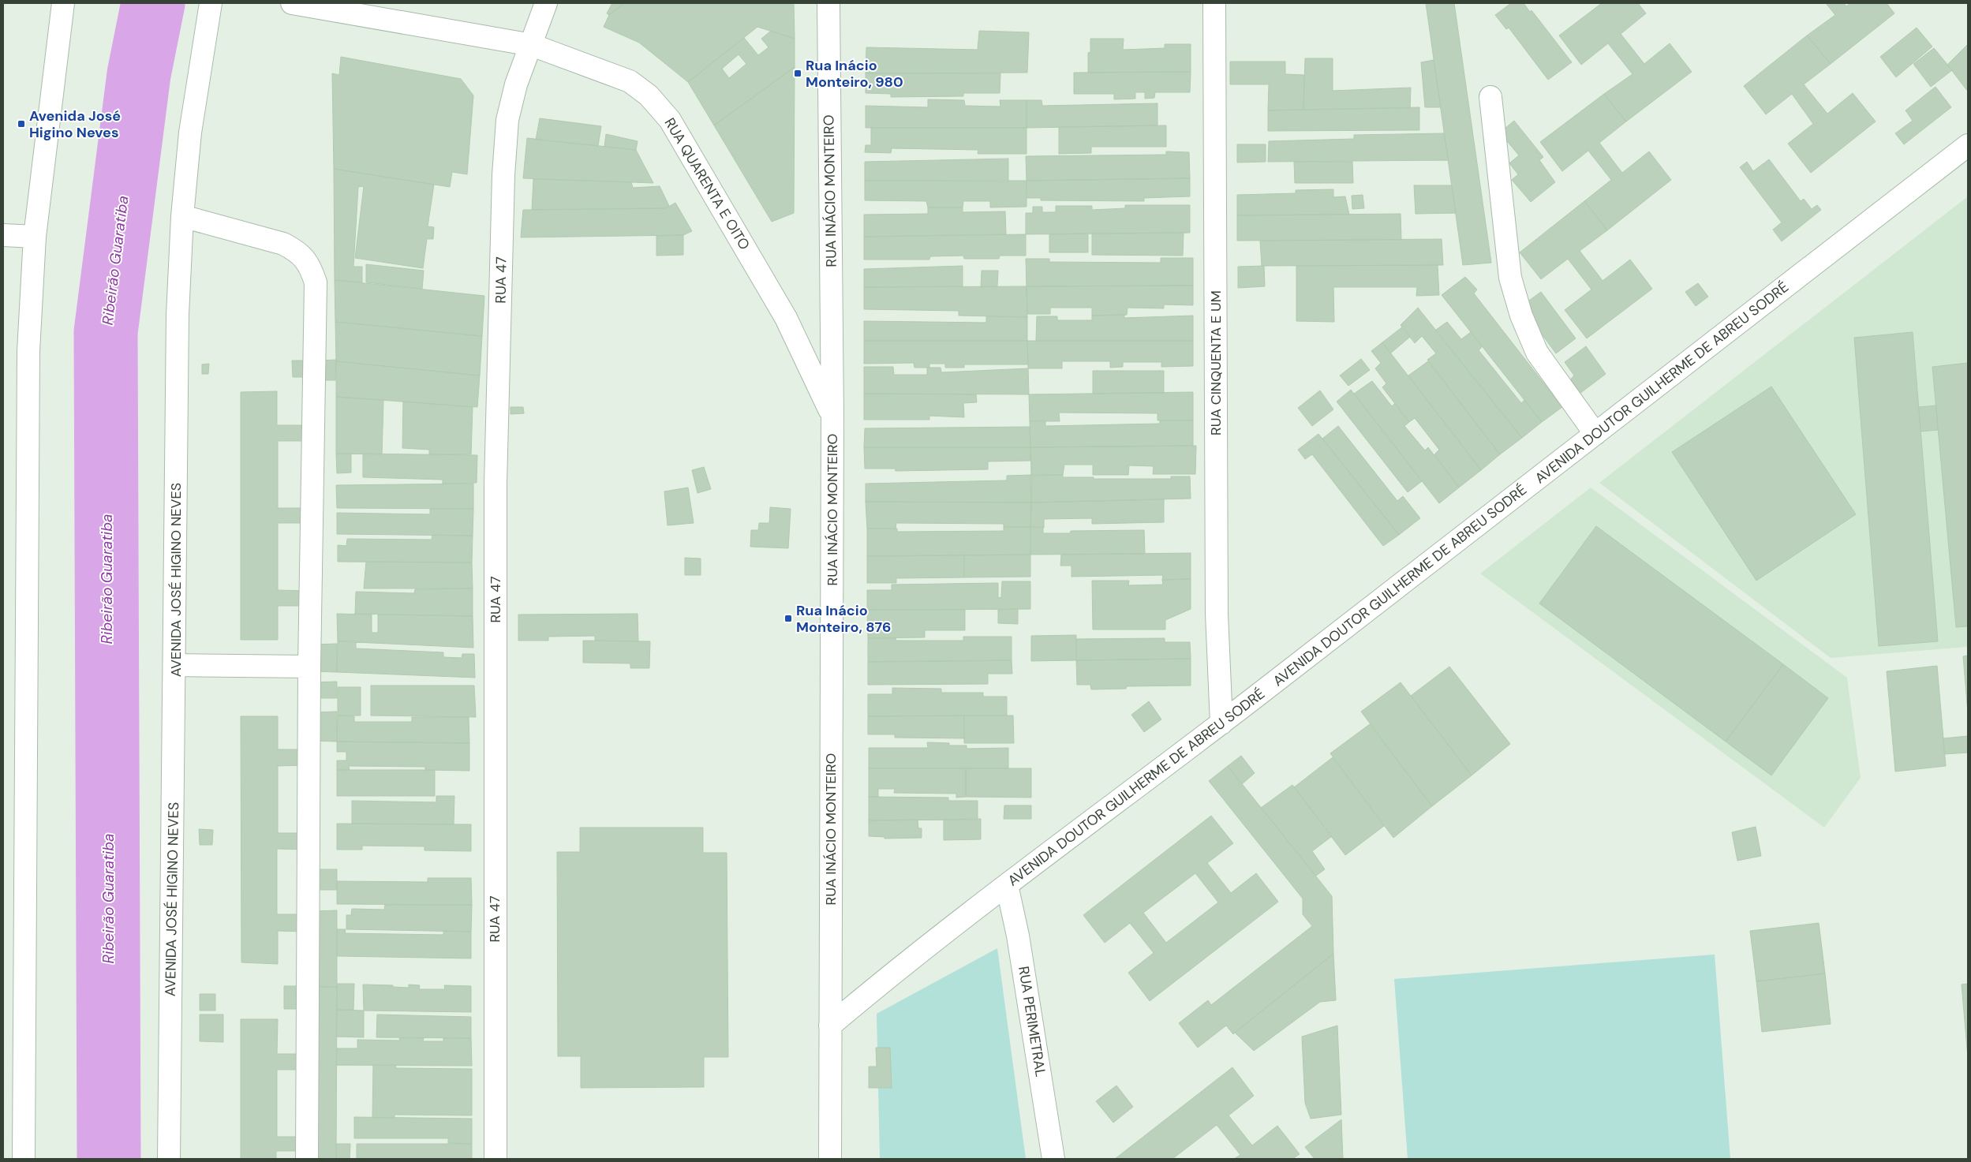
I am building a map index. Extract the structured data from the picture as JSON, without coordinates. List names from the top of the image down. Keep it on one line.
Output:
{"streets":{"street":["RUA QUARENTA E OITO","RUA INÁCIO MONTEIRO","RUA 47","RUA CINQUENTA E UM","AVENIDA DOUTOR GUILHERME DE ABREU SODRÉ","AVENIDA JOSÉ HIGINO NEVES","RUA PERIMETRAL"]},"crossings":[["RUA QUARENTA E OITO","RUA INÁCIO MONTEIRO"],["RUA QUARENTA E OITO","RUA 47"],["RUA INÁCIO MONTEIRO","AVENIDA DOUTOR GUILHERME DE ABREU SODRÉ"],["RUA CINQUENTA E UM","AVENIDA DOUTOR GUILHERME DE ABREU SODRÉ"],["AVENIDA DOUTOR GUILHERME DE ABREU SODRÉ","RUA PERIMETRAL"]],"water":["Ribeirão Guaratiba"],"places":{"transit":["Rua Inácio Monteiro, 980","Avenida José Higino Neves","Rua Inácio Monteiro, 876"]}}
